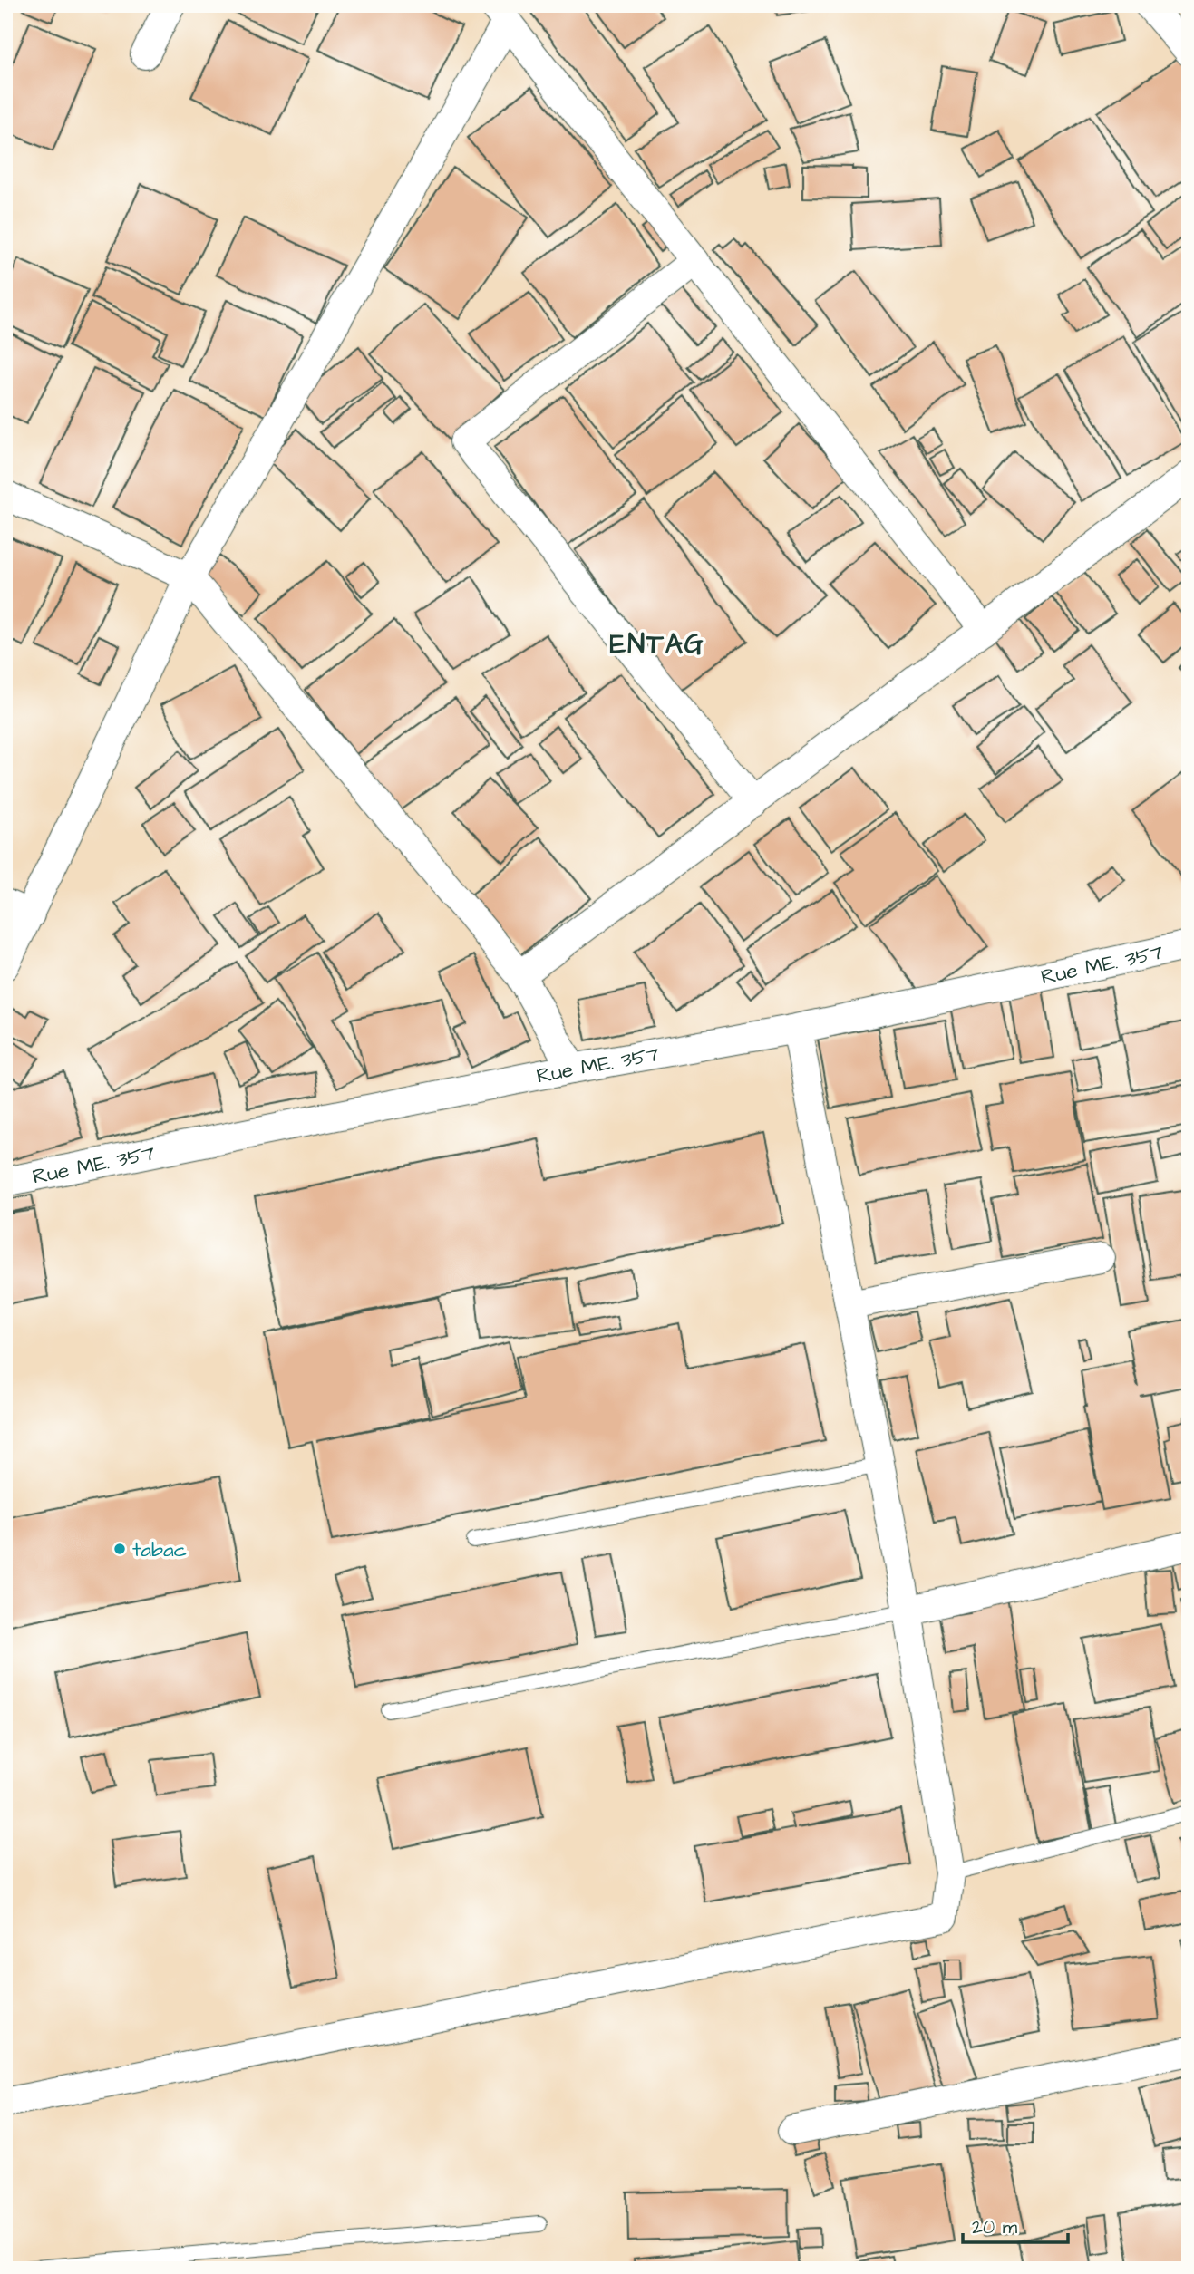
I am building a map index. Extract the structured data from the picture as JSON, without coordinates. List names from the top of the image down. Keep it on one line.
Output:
{"streets":{"street":["Rue ME. 357"]},"districts":["ENTAG"],"places":["tabac"],"scale_bar":"20 m"}
